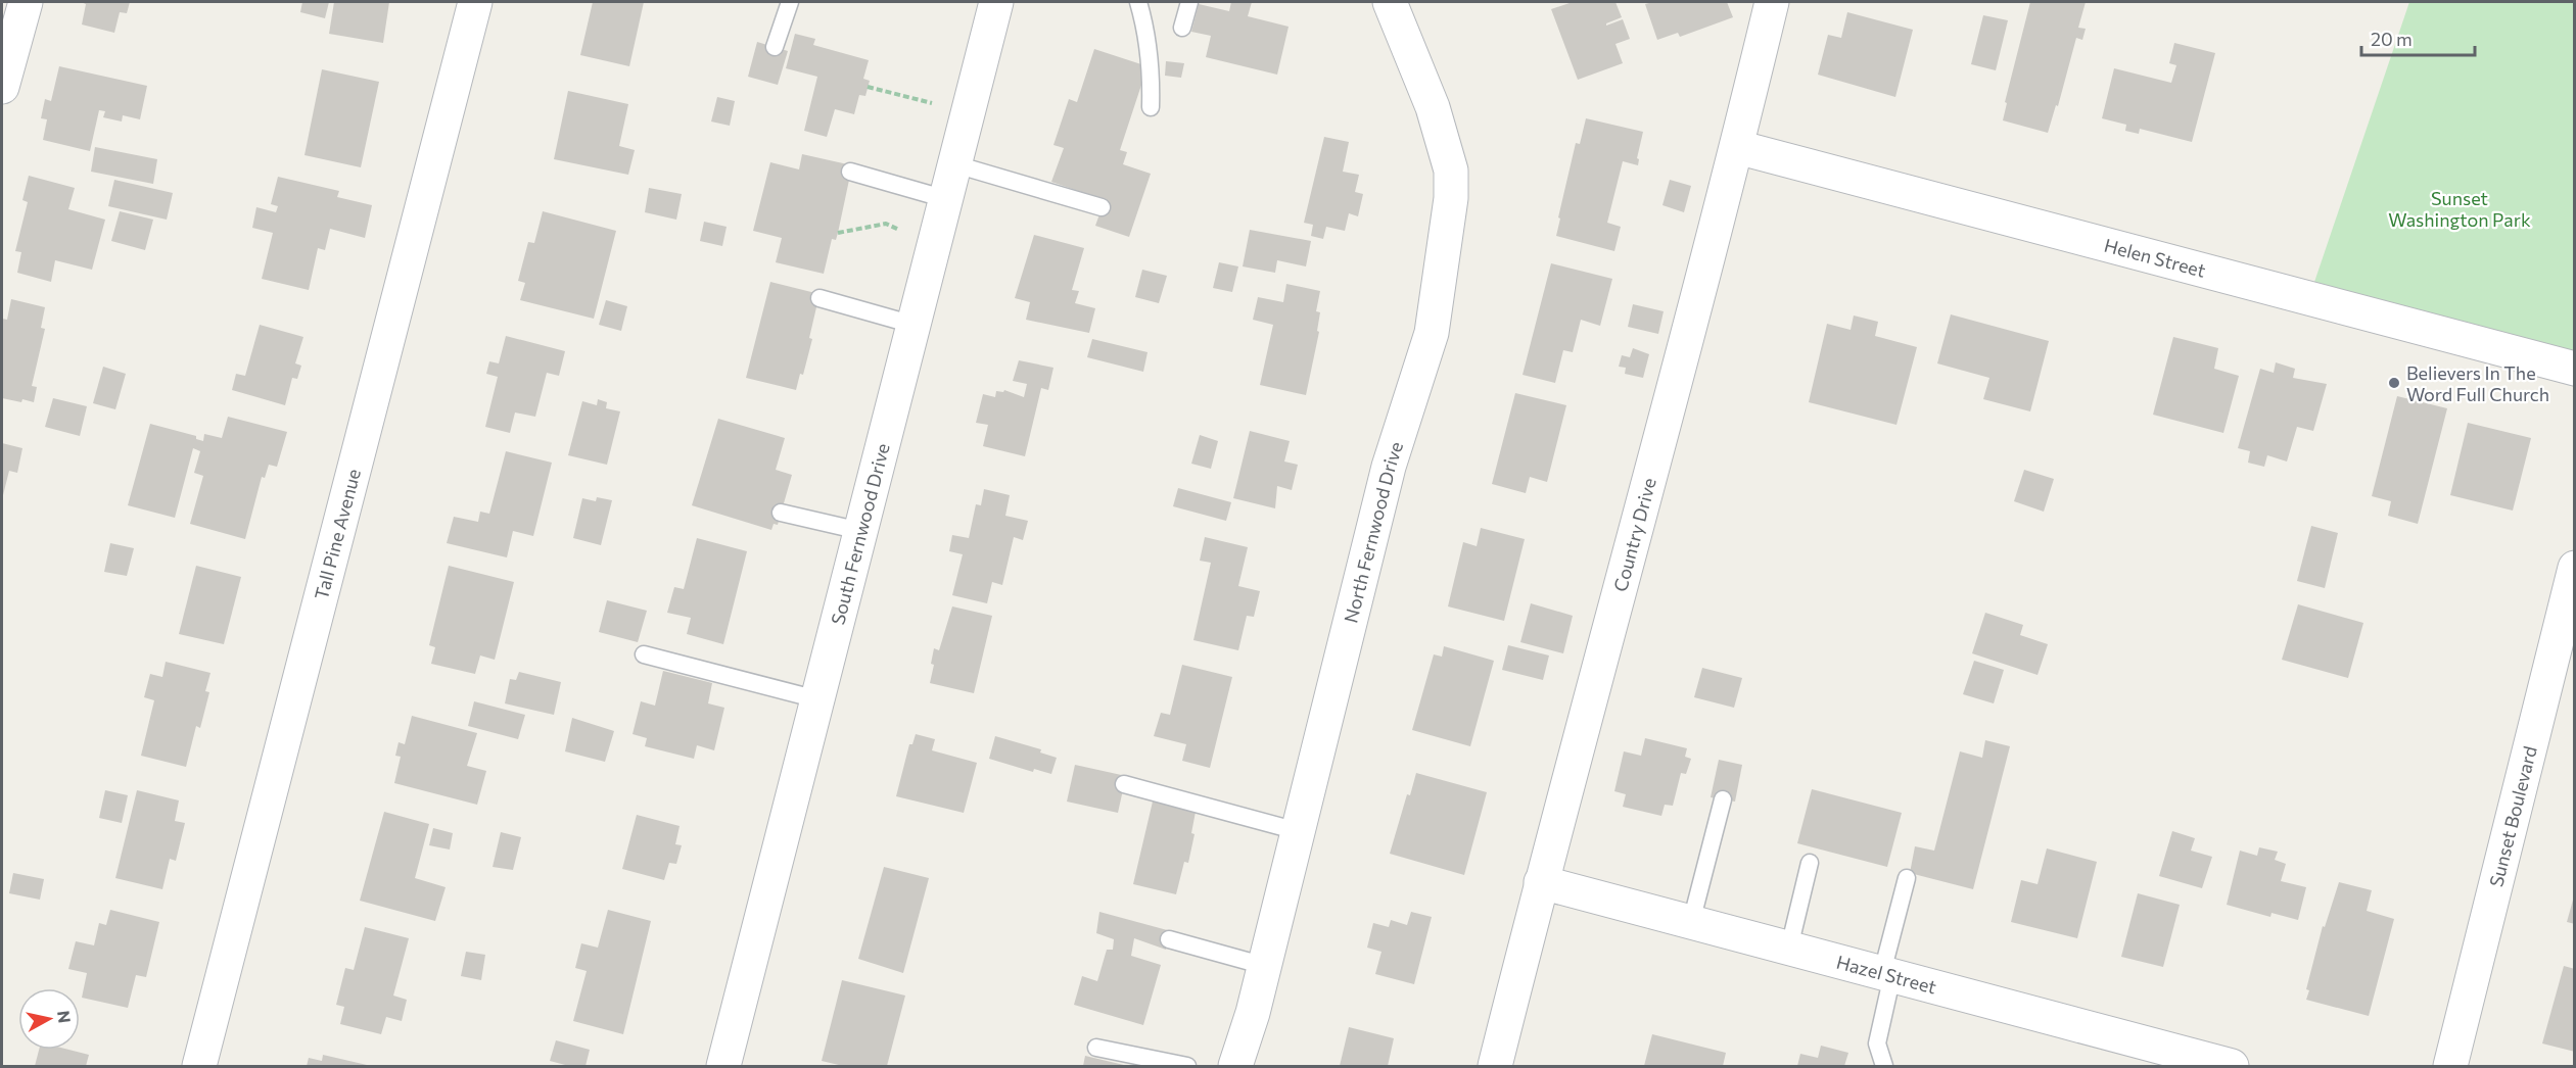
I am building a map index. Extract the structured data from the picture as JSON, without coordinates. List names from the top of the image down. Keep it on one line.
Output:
{"streets":{"street":["Helen Street","North Fernwood Drive","Tall Pine Avenue","South Fernwood Drive","Country Drive","Sunset Boulevard","Hazel Street"]},"crossings":[["Helen Street","Country Drive"],["Country Drive","Hazel Street"]],"parks":["Sunset Washington Park"],"places":["Believers In The Word Full Church"],"scale_bar":"20 m","north":"right"}
